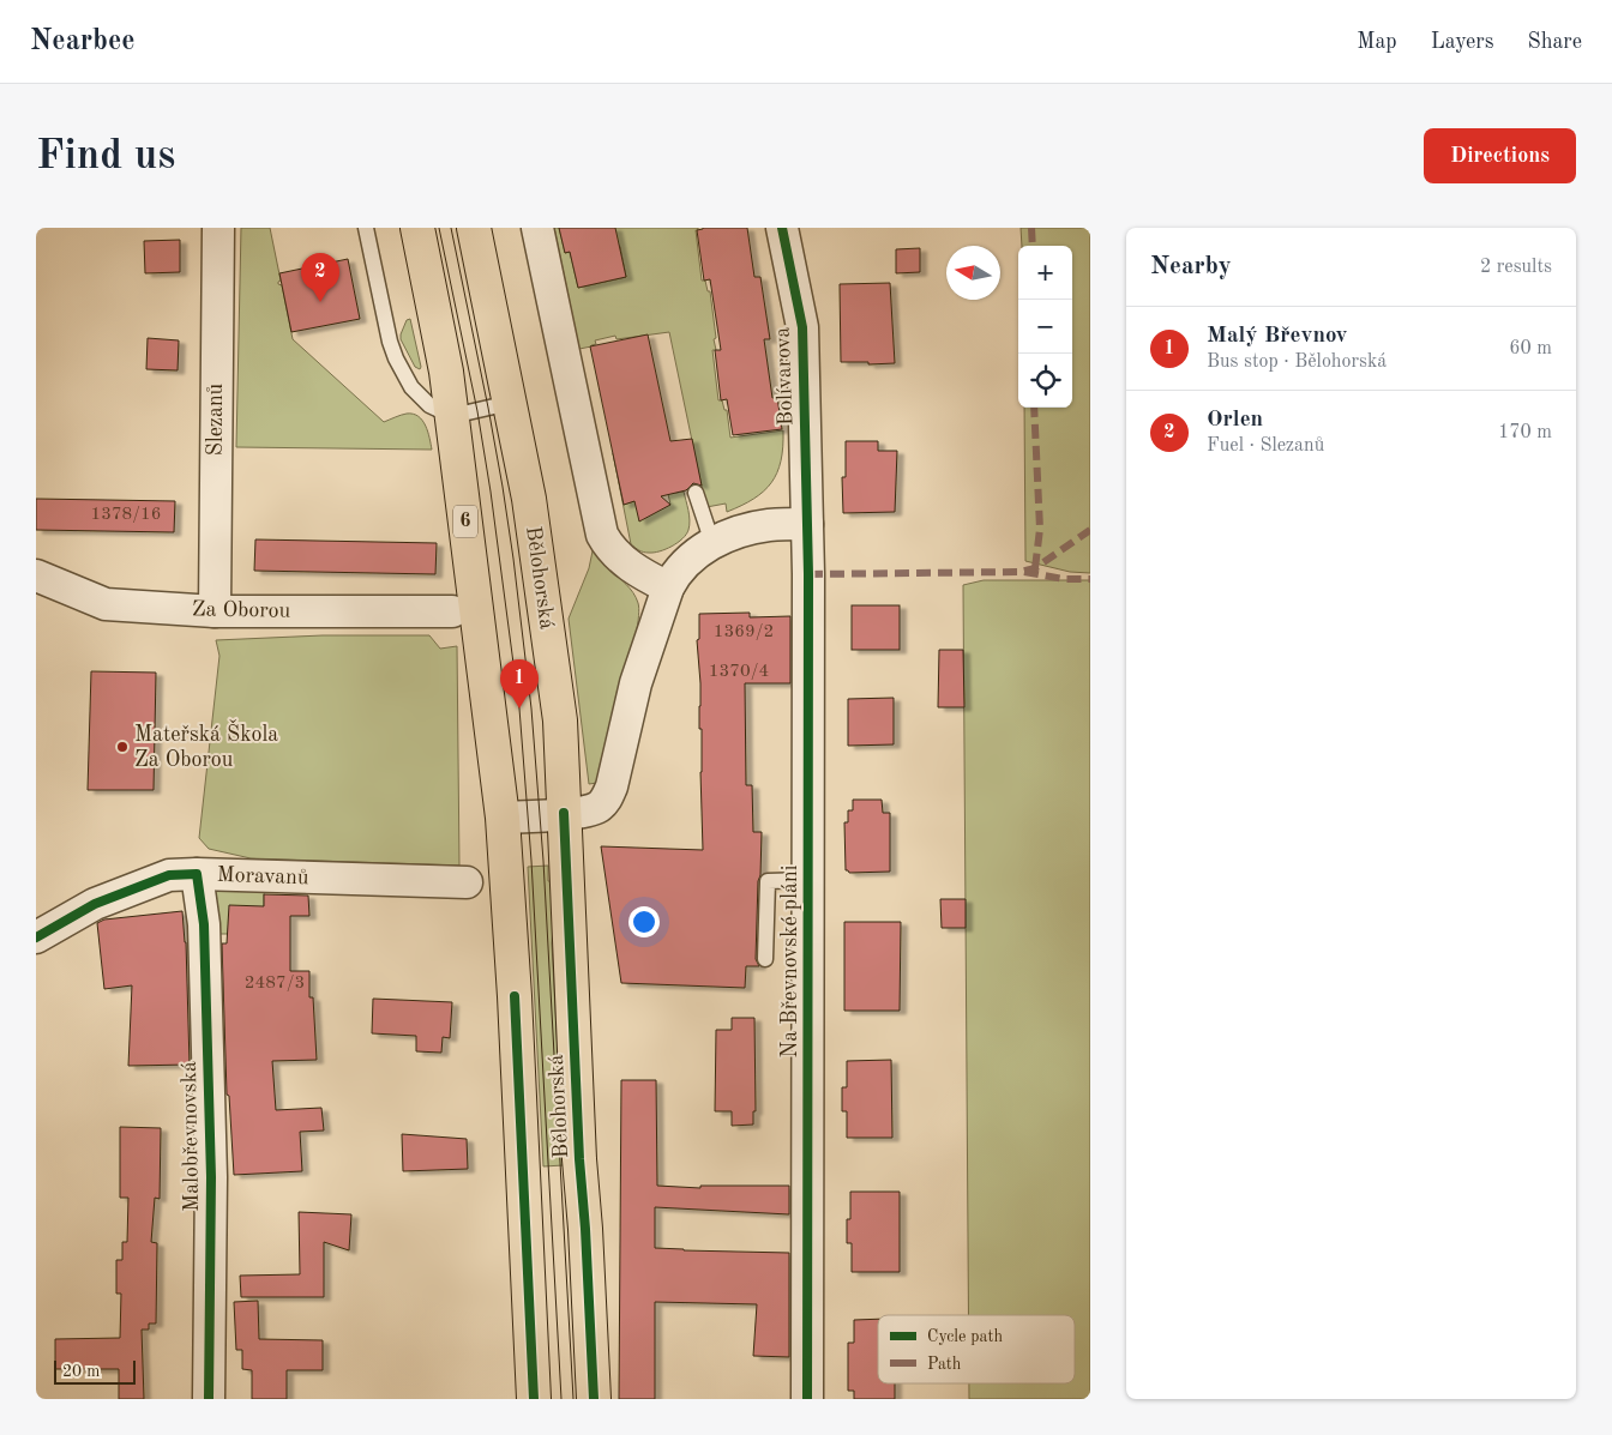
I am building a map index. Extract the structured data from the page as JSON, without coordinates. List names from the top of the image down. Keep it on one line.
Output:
{"streets":{"main road":["6","Bělohorská"],"street":["Bolívarova","Slezanů","Za Oborou","Moravanů","Na Břevnovské pláni","Malobřevnovská"]},"crossings":[["Bolívarova","Na Břevnovské pláni"],["Slezanů","Za Oborou"],["Moravanů","Malobřevnovská"]],"places":["Mateřská Škola Za Oborou"],"house_numbers":["1378/16","1369/2","1370/4","2487/3"],"legend":["Cycle path","Path"],"scale_bar":"20 m","north":"left","page":{"header":"Nearbee","nav":["Map","Layers","Share"],"buttons":"Directions","title":"Find us","heading":["Nearby","2 results"],"map_buttons":["+","−"],"pins":["2","1"],"list":[{"mark":"1","name":"Malý Břevnov","note":"Bus stop · Bělohorská","value":"60 m"},{"mark":"2","name":"Orlen","note":"Fuel · Slezanů","value":"170 m"}],"scale":"20 m"}}
